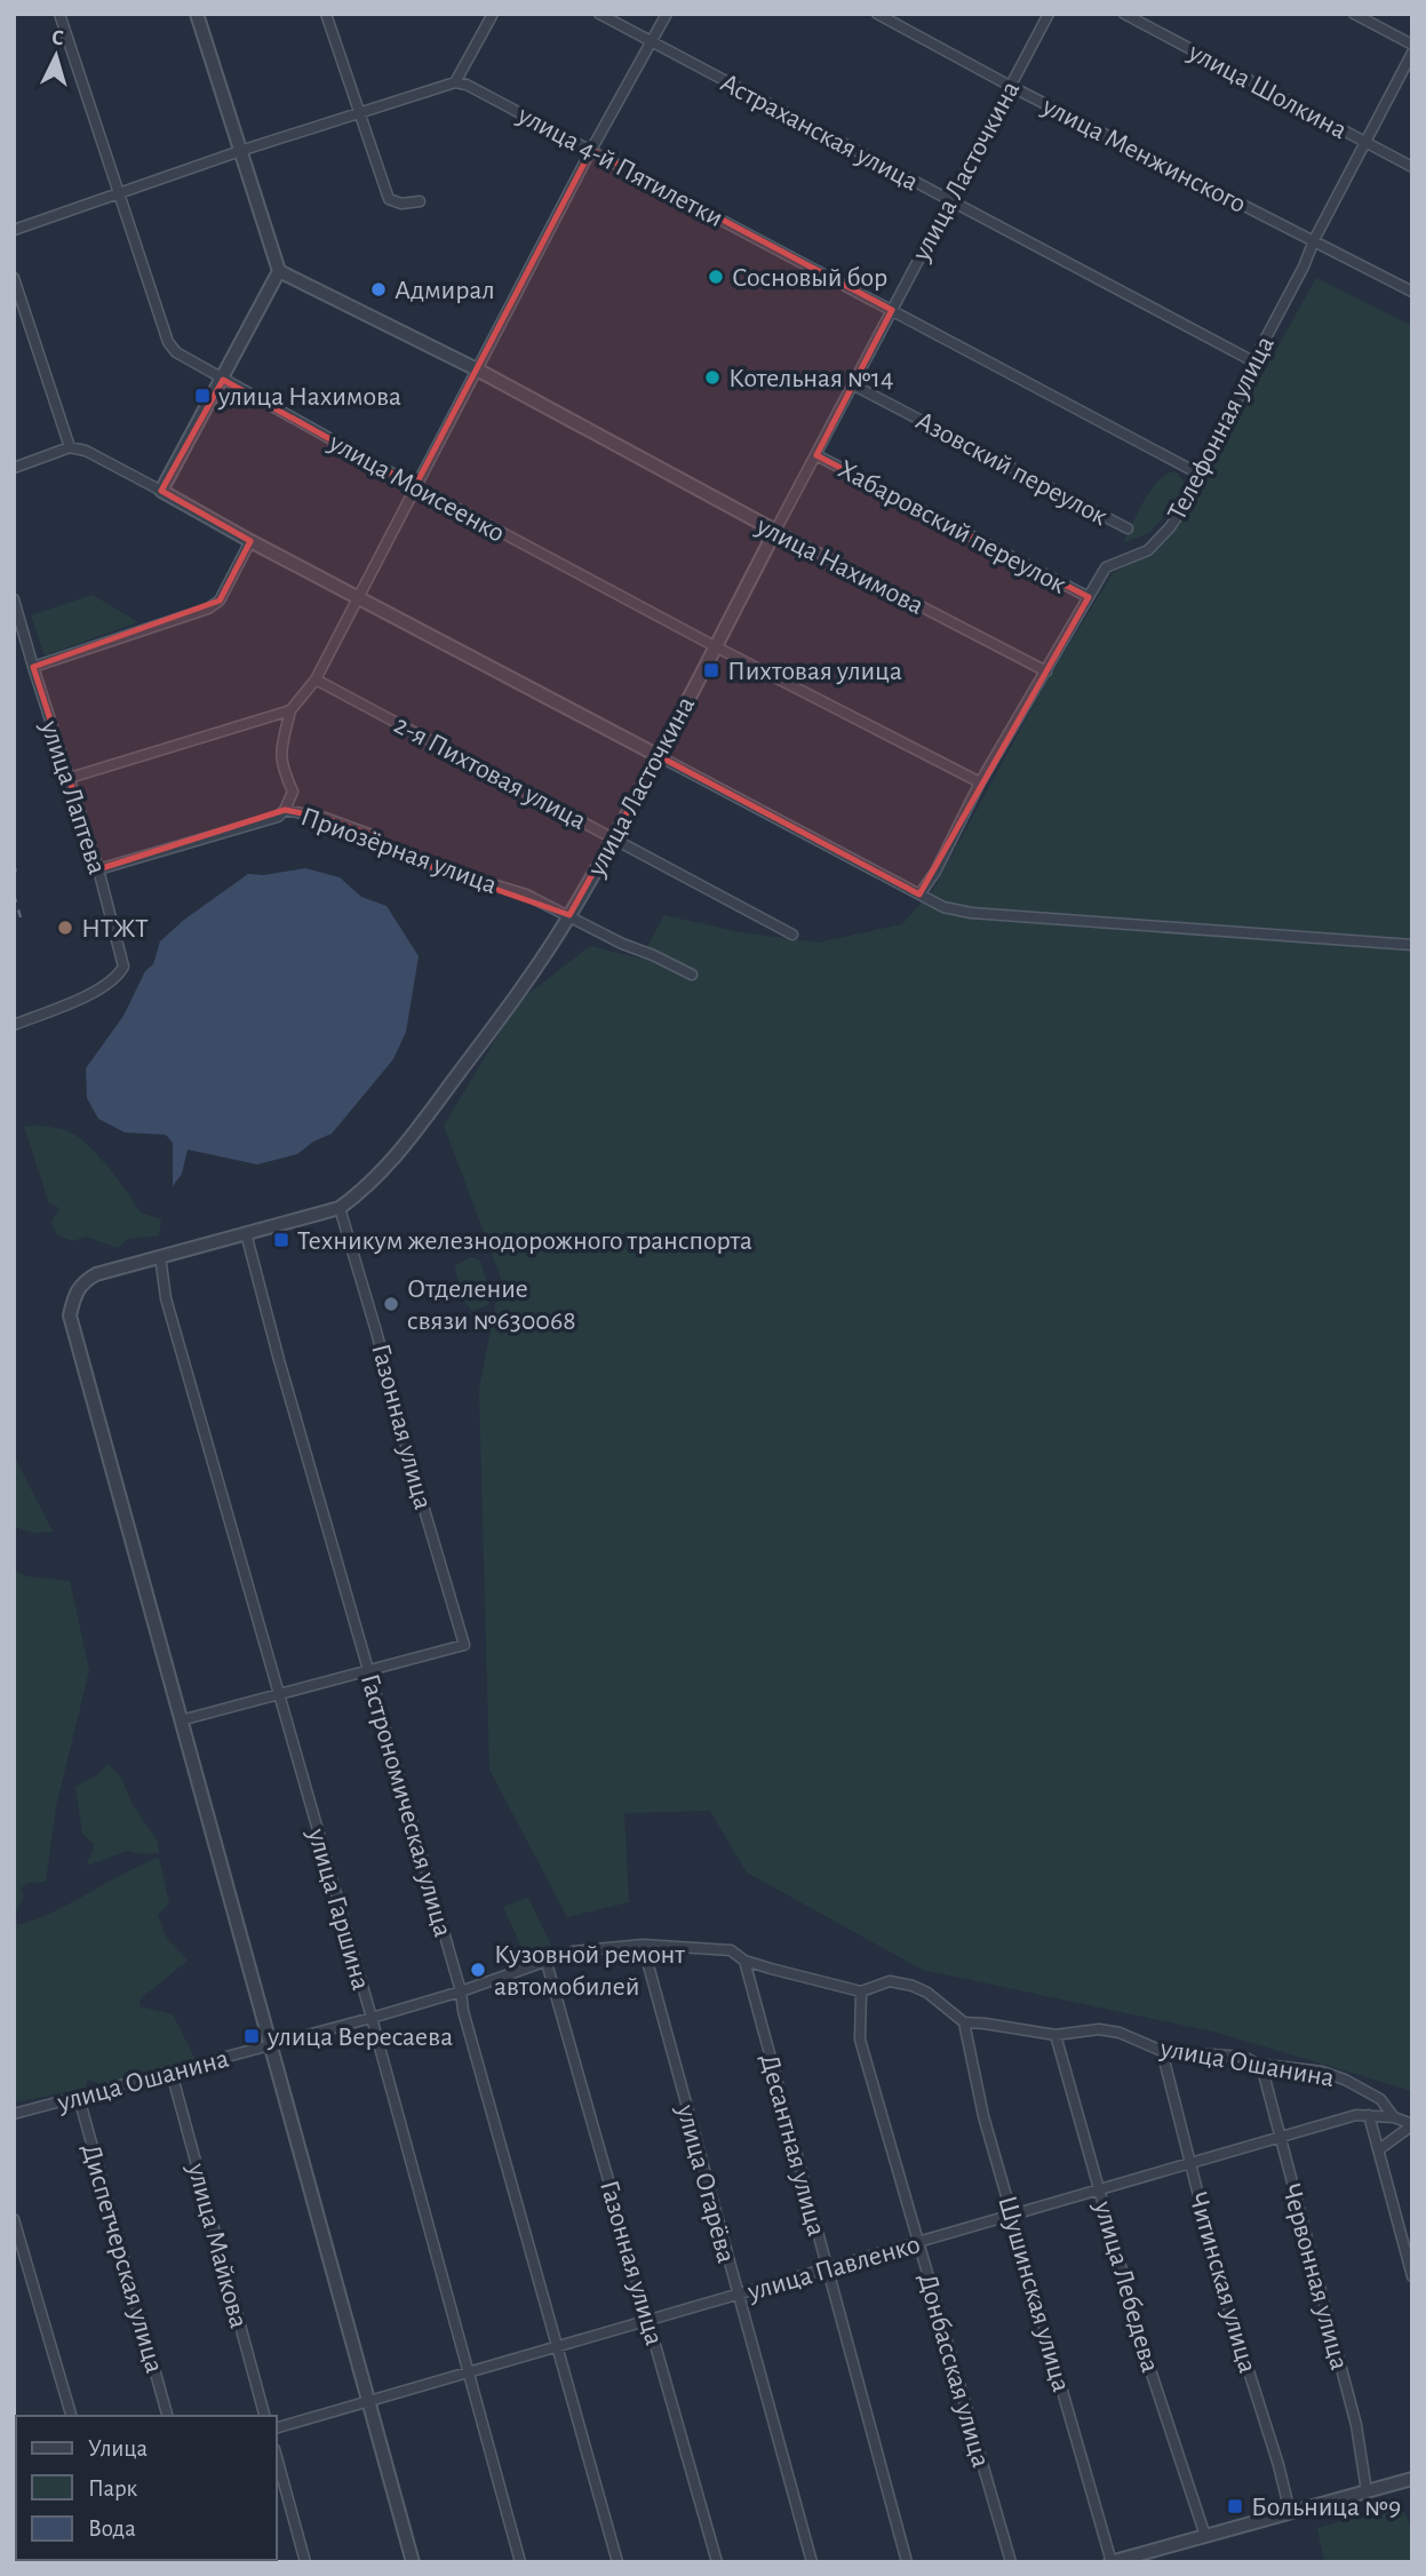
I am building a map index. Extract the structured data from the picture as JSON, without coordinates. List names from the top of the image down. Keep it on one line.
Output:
{"streets":{"street":["улица Шолкина","Астраханская улица","улица Менжинского","улица 4-й Пятилетки","улица Ласточкина","Телефонная улица","Азовский переулок","улица Моисеенко","Хабаровский переулок","улица Нахимова","2-я Пихтовая улица","улица Лаптева","Приозёрная улица","Газонная улица","Гастрономическая улица","улица Гаршина","улица Ошанина","Десантная улица","улица Огарёва","улица Майкова","Диспетчерская улица","улица Павленко","Червонная улица","Читинская улица","улица Лебедева","Шушинская улица","Донбасская улица"]},"crossings":[["улица Шолкина","Телефонная улица"],["Астраханская улица","улица Ласточкина"],["Астраханская улица","Телефонная улица"],["улица Менжинского","улица Ласточкина"],["улица Менжинского","Телефонная улица"],["улица 4-й Пятилетки","улица Ласточкина"],["улица 4-й Пятилетки","Телефонная улица"],["улица Ласточкина","Азовский переулок"],["улица Ласточкина","улица Моисеенко"],["улица Ласточкина","Хабаровский переулок"],["улица Ласточкина","улица Нахимова"],["улица Ласточкина","2-я Пихтовая улица"],["улица Ласточкина","Приозёрная улица"],["улица Ласточкина","Газонная улица"],["улица Ласточкина","Гастрономическая улица"],["улица Ласточкина","улица Гаршина"],["Телефонная улица","улица Моисеенко"],["Телефонная улица","Хабаровский переулок"],["Телефонная улица","улица Нахимова"],["улица Лаптева","Приозёрная улица"],["Газонная улица","Гастрономическая улица"],["Газонная улица","улица Ошанина"],["Газонная улица","улица Павленко"],["Гастрономическая улица","улица Ошанина"],["Гастрономическая улица","улица Павленко"],["улица Гаршина","улица Ошанина"],["улица Гаршина","улица Павленко"],["улица Ошанина","Десантная улица"],["улица Ошанина","улица Огарёва"],["улица Ошанина","улица Майкова"],["улица Ошанина","Диспетчерская улица"],["улица Ошанина","улица Павленко"],["улица Ошанина","Червонная улица"],["улица Ошанина","Читинская улица"],["улица Ошанина","улица Лебедева"],["улица Ошанина","Шушинская улица"],["улица Ошанина","Донбасская улица"],["Десантная улица","улица Павленко"],["улица Огарёва","улица Павленко"],["улица Павленко","Червонная улица"],["улица Павленко","Читинская улица"],["улица Павленко","улица Лебедева"],["улица Павленко","Шушинская улица"],["улица Павленко","Донбасская улица"]],"places":{"other":["Сосновый бор","Адмирал","Котельная №14","НТЖТ","Отделение связи №630068","Кузовной ремонт автомобилей"],"transit":["улица Нахимова","Пихтовая улица","Техникум железнодорожного транспорта","улица Вересаева","Больница №9"]},"legend":["Улица","Парк","Вода"],"north":"top"}
